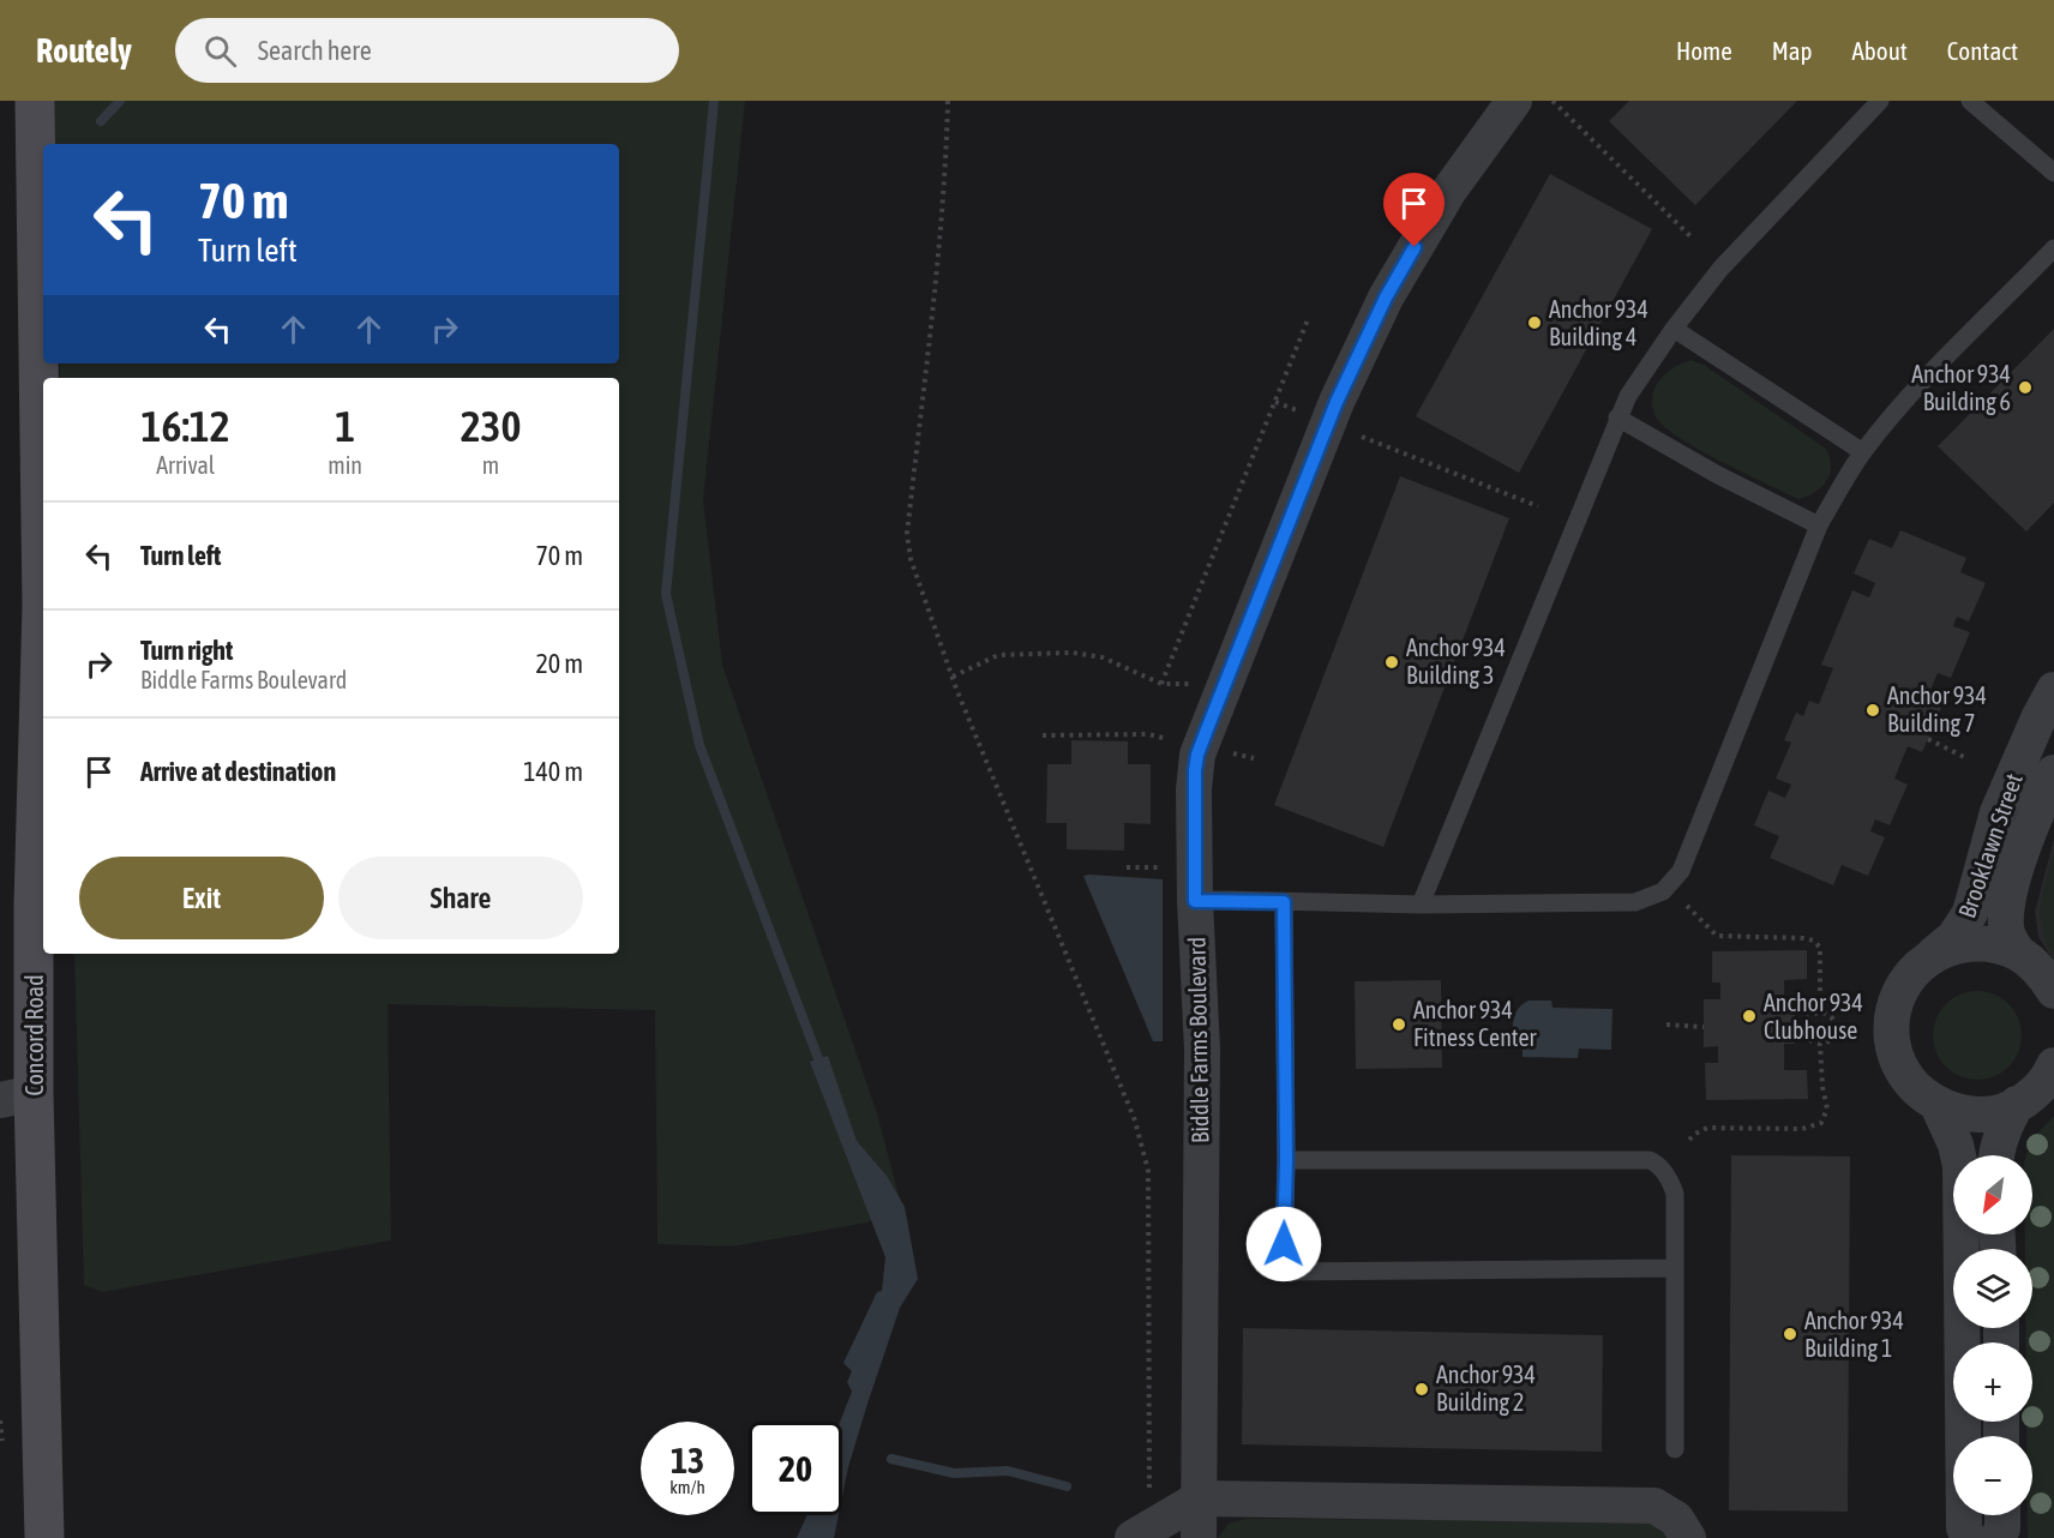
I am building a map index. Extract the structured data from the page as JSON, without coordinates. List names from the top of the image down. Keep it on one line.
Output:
{"streets":{"street":["Brooklawn Street","Concord Road","Biddle Farms Boulevard"]},"places":["Anchor 934 Building 4","Anchor 934 Building 6","Anchor 934 Building 3","Anchor 934 Building 7","Anchor 934 Clubhouse","Anchor 934 Fitness Center","Anchor 934 Building 1","Anchor 934 Building 2"],"north":"bottom left","page":{"header":"Routely","search":"Search here","nav":["Home","Map","About","Contact"],"turn":["70 m","Turn left"],"eta":["16:12","Arrival","1","min","230","m"],"list":[{"name":"Turn left","value":"70 m"},{"name":"Turn right","note":"Biddle Farms Boulevard","value":"20 m"},{"name":"Arrive at destination","value":"140 m"}],"buttons":["Exit","Share"],"map_buttons":["+","−"],"speed":"13 km/h","limit":"20"}}
